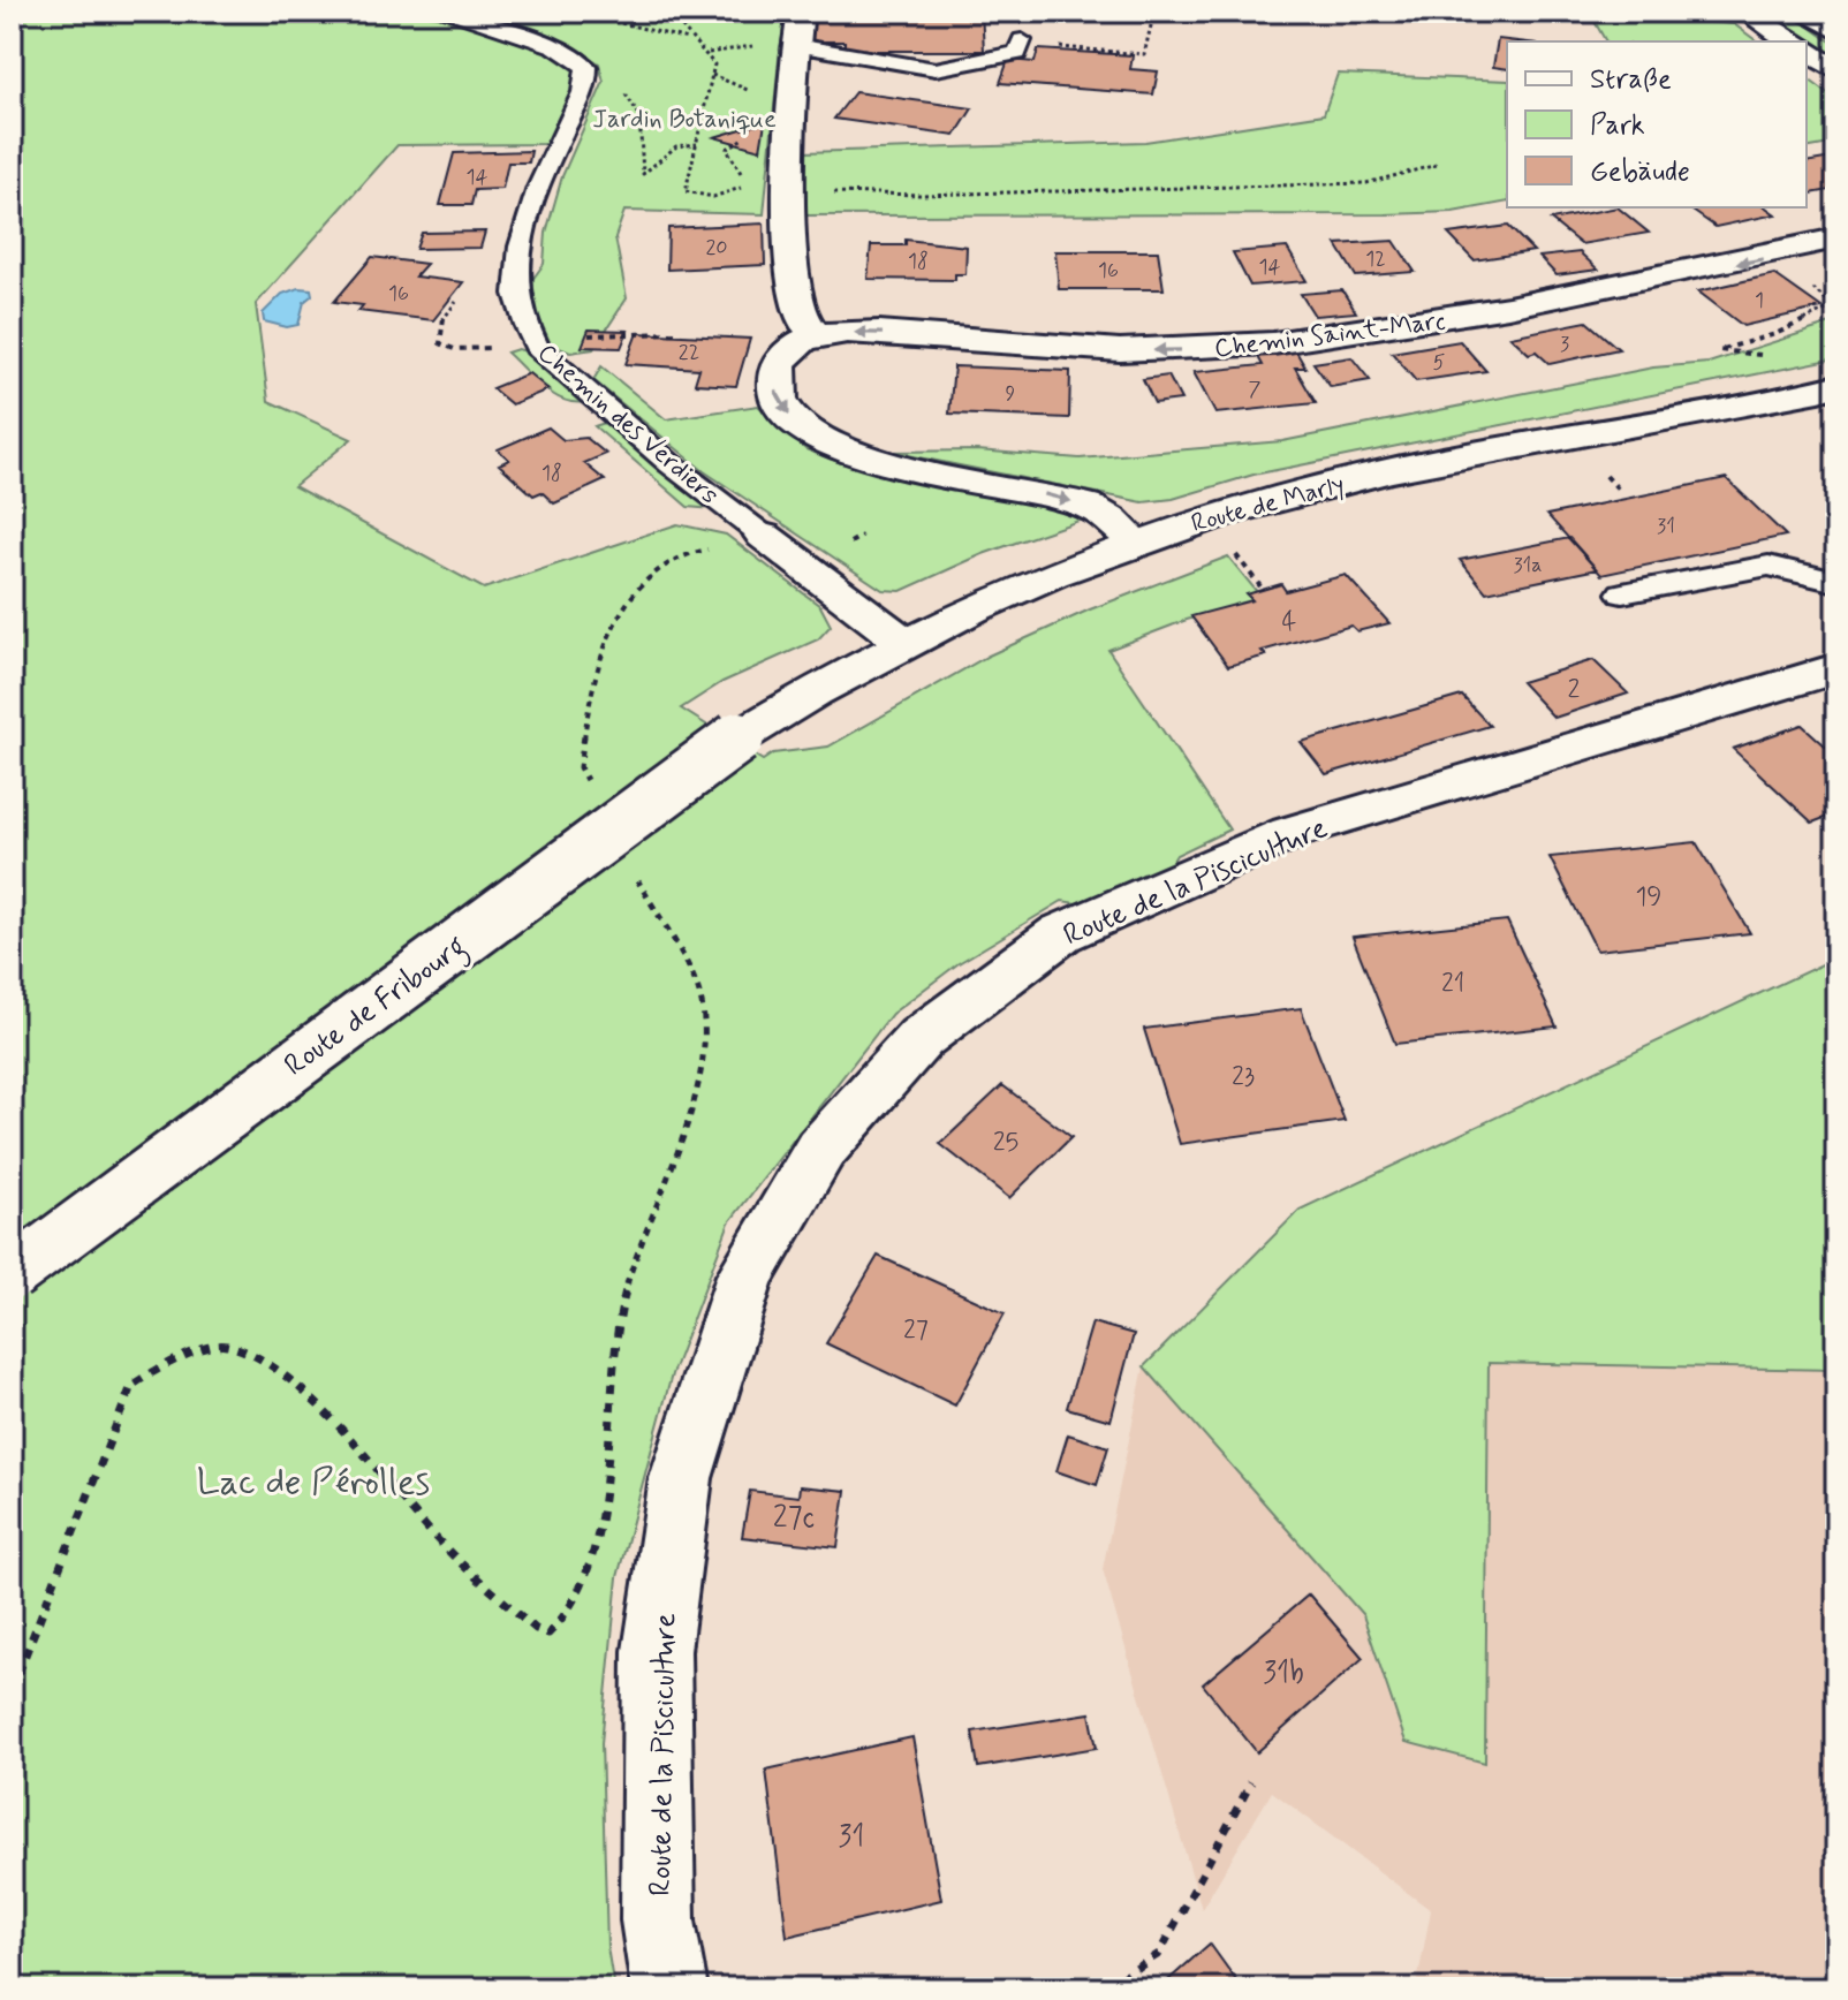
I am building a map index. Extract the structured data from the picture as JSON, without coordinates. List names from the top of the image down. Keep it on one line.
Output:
{"streets":{"street":["Chemin Saint-Marc","Chemin des Verdiers","Route de Marly","Route de la Pisciculture","Route de Fribourg"]},"crossings":[["Chemin des Verdiers","Route de Marly"],["Route de Marly","Route de Fribourg"]],"one_way":["Chemin Saint-Marc"],"parks":["Jardin Botanique","Lac de Pérolles"],"house_numbers":["14","20","12","18","14","16","16","1","3","22","5","7","9","18","31","31a","4","2","19","21","23","25","27","27c","31b","31"],"legend":["Straße","Park","Gebäude"]}
